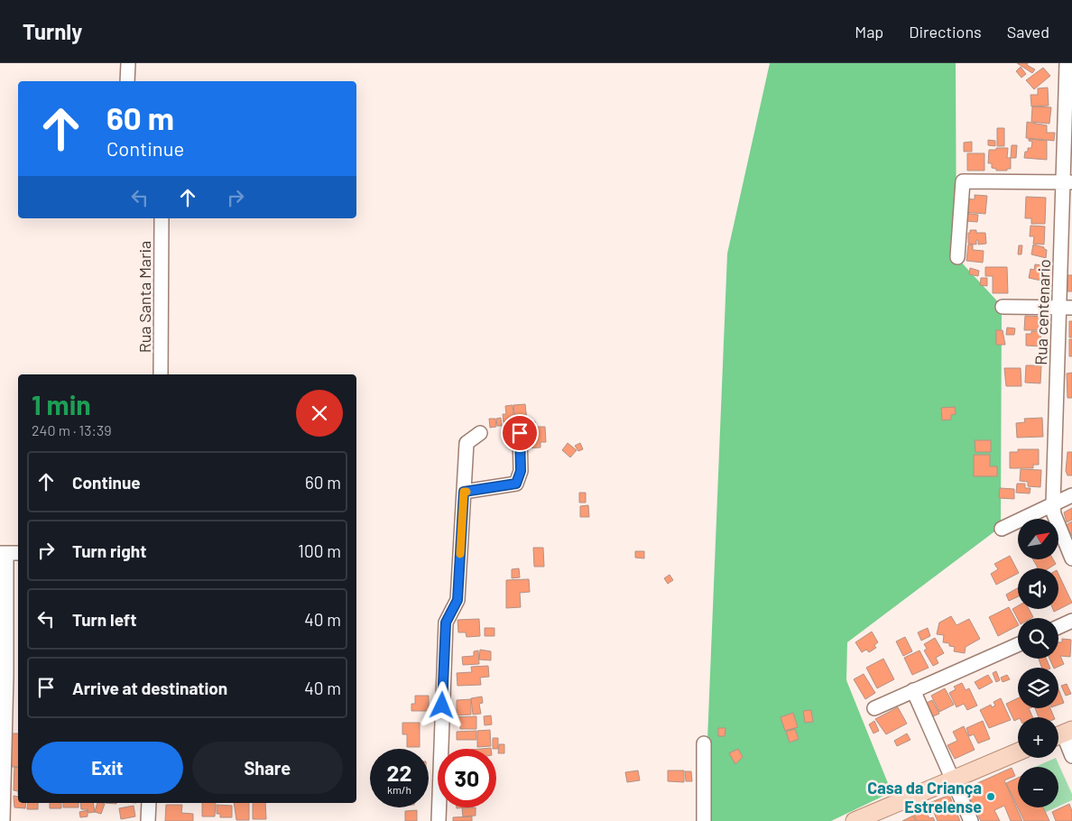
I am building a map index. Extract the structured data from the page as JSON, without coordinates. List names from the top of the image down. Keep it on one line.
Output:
{"streets":{"street":["Rua Santa Maria","Rua centenario"]},"places":["Casa da Criança Estrelense"],"north":"top right","page":{"header":"Turnly","nav":["Map","Directions","Saved"],"turn":["60 m","Continue"],"heading":["1 min","240 m · 13:39"],"list":[{"name":"Continue","value":"60 m"},{"name":"Turn right","value":"100 m"},{"name":"Turn left","value":"40 m"},{"name":"Arrive at destination","value":"40 m"}],"map_buttons":["+","−"],"buttons":["Exit","Share"],"speed":"22 km/h","limit":"30"}}
